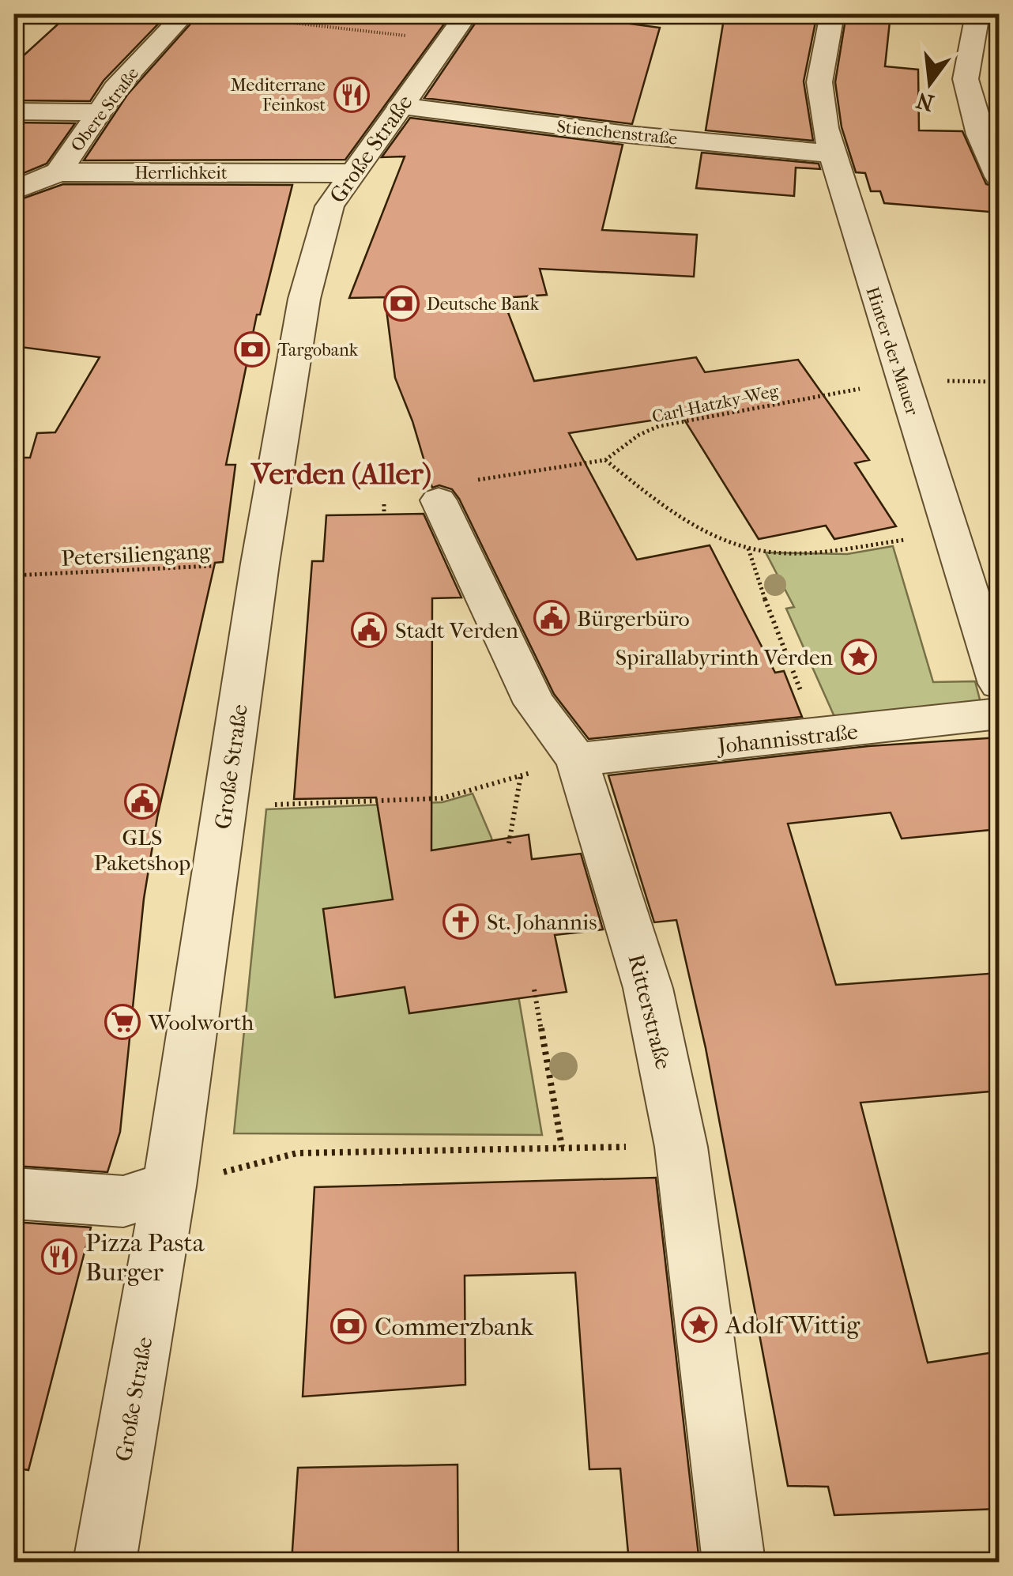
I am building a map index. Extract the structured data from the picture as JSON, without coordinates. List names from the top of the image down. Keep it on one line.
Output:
{"streets":{"street":["Obere Straße","Stienchenstraße","Große Straße","Herrlichkeit","Hinter der Mauer","Johannisstraße","Ritterstraße"],"path":["Carl-Hatzky-Weg","Petersiliengang"]},"crossings":[["Obere Straße","Herrlichkeit"],["Stienchenstraße","Große Straße"],["Stienchenstraße","Hinter der Mauer"],["Große Straße","Herrlichkeit"],["Große Straße","Petersiliengang"],["Hinter der Mauer","Carl-Hatzky-Weg"],["Carl-Hatzky-Weg","Ritterstraße"],["Johannisstraße","Ritterstraße"]],"districts":["Verden (Aller)"],"places":{"restaurant":["Mediterrane Feinkost","Pizza Pasta Burger"],"bank":["Deutsche Bank","Targobank","Commerzbank"],"public building":["Bürgerbüro","Stadt Verden","GLS Paketshop"],"place":["Spirallabyrinth Verden","Adolf Wittig"],"church":["St. Johannis"],"supermarket":["Woolworth"]},"north":"bottom"}
